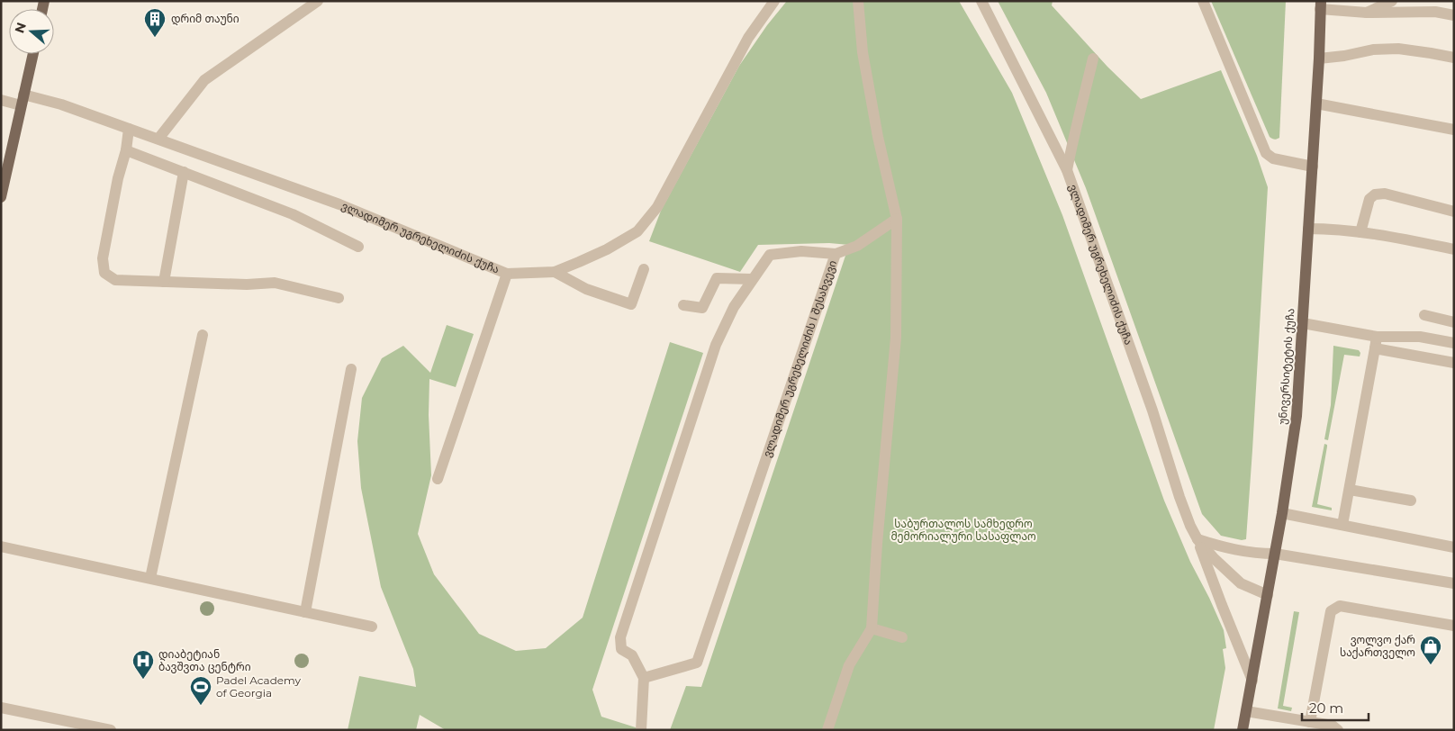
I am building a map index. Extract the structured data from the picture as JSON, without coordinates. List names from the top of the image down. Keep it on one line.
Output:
{"streets":{"main road":["უნივერსიტეტის ქუჩა"],"street":["ვლადიმერ უგრეხელიძის ქუჩა","ვლადიმერ უგრეხელიძის I შესახვევი"]},"crossings":[["ვლადიმერ უგრეხელიძის ქუჩა","უნივერსიტეტის ქუჩა"]],"parks":["საბურთალოს სამხედრო მემორიალური სასაფლაო"],"places":{"building":["დრიმ თაუნი"],"shop":["ვოლვო ქარ საქართველო"],"hospital":["დიაბეტიან ბავშვთა ცენტრი"],"sports":["Padel Academy of Georgia"]},"scale_bar":"20 m","north":"left"}
